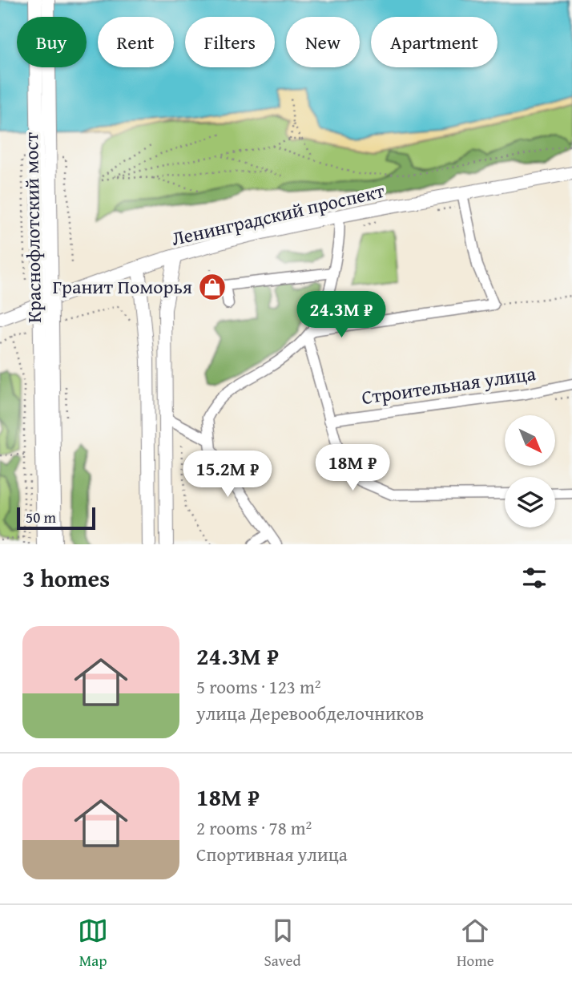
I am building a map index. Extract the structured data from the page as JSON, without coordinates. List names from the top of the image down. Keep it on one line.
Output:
{"streets":{"main road":["Ленинградский проспект","Краснофлотский мост"],"street":["Строительная улица"]},"places":{"shop":["Гранит Поморья"]},"scale_bar":"50 m","north":"bottom right","page":{"chip":["Buy","Rent","Filters","New","Apartment"],"price":["24.3M ₽","18M ₽","15.2M ₽"],"scale":"50 m","heading":"3 homes","list":[{"name":"24.3M ₽","note":"5 rooms · 123 m² · улица Деревообделочников"},{"name":"18M ₽","note":"2 rooms · 78 m² · Спортивная улица"}],"tabs":["Map","Saved","Home"]}}
